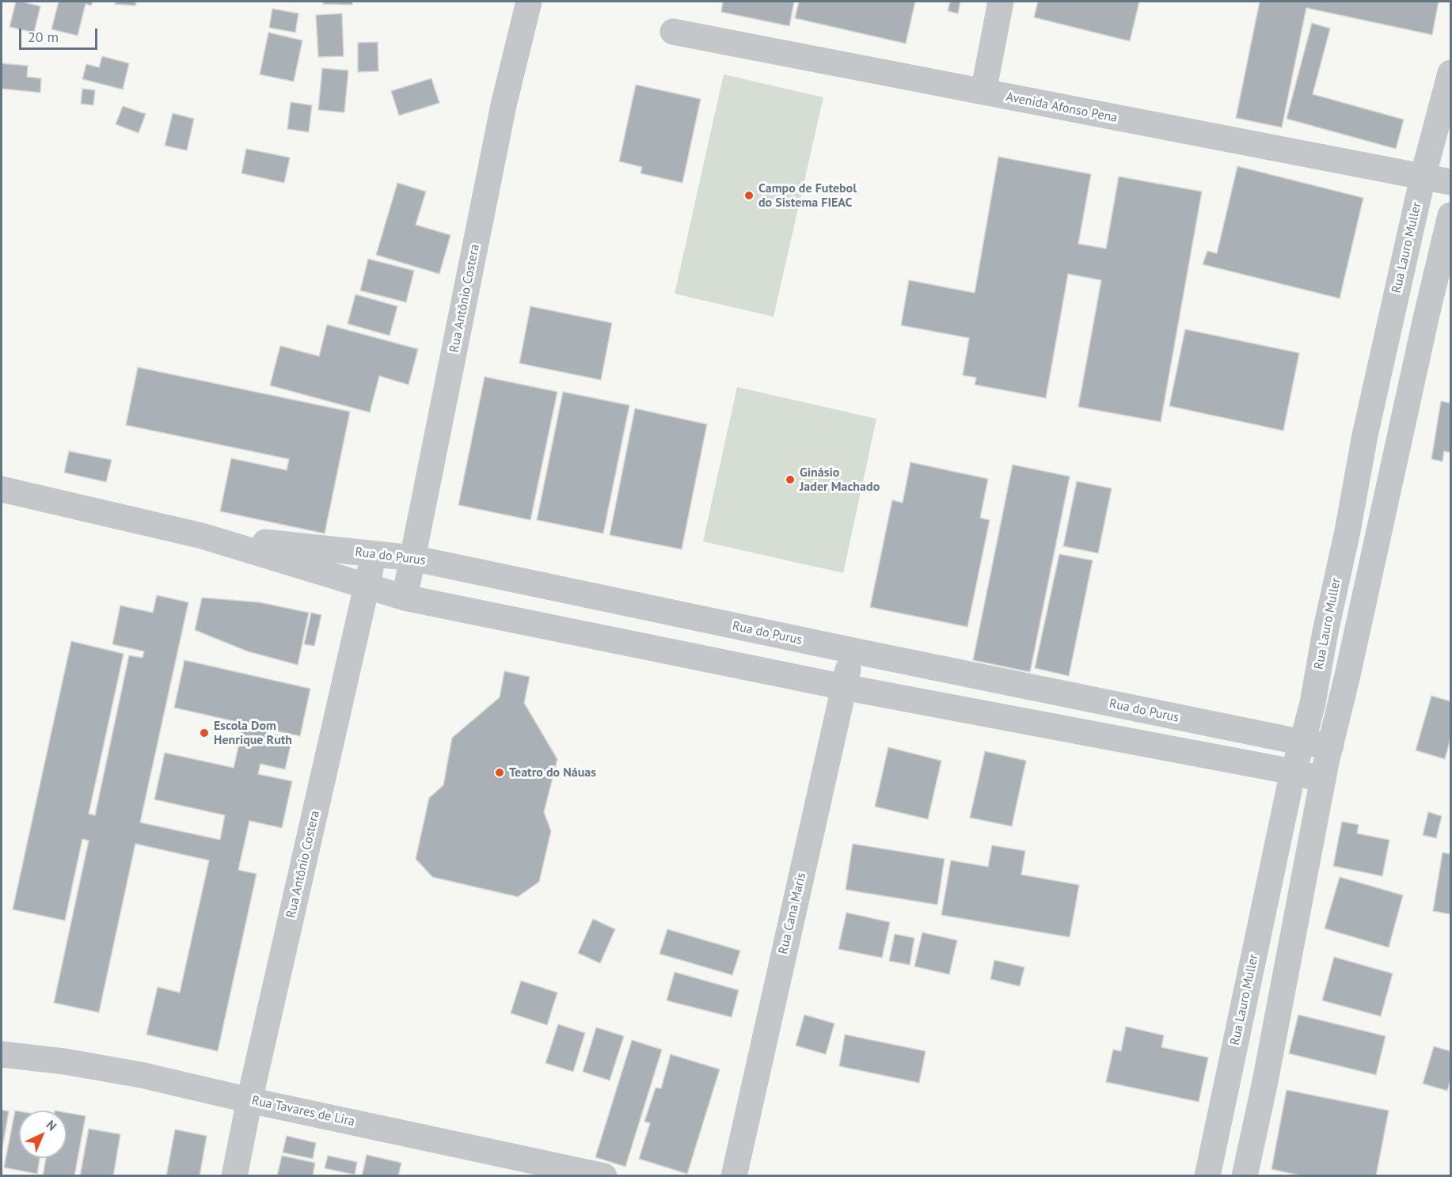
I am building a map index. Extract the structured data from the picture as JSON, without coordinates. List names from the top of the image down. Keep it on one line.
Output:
{"streets":{"street":["Avenida Afonso Pena","Rua Lauro Muller","Rua Antônio Costera","Rua do Purus","Rua Cana Maris","Rua Tavares de Lira"]},"crossings":[["Avenida Afonso Pena","Rua Lauro Muller"],["Rua Lauro Muller","Rua do Purus"],["Rua Antônio Costera","Rua do Purus"],["Rua Antônio Costera","Rua Tavares de Lira"],["Rua do Purus","Rua Cana Maris"]],"places":["Campo de Futebol do Sistema FIEAC","Ginásio Jader Machado","Escola Dom Henrique Ruth","Teatro do Náuas"],"scale_bar":"20 m","north":"top right"}
